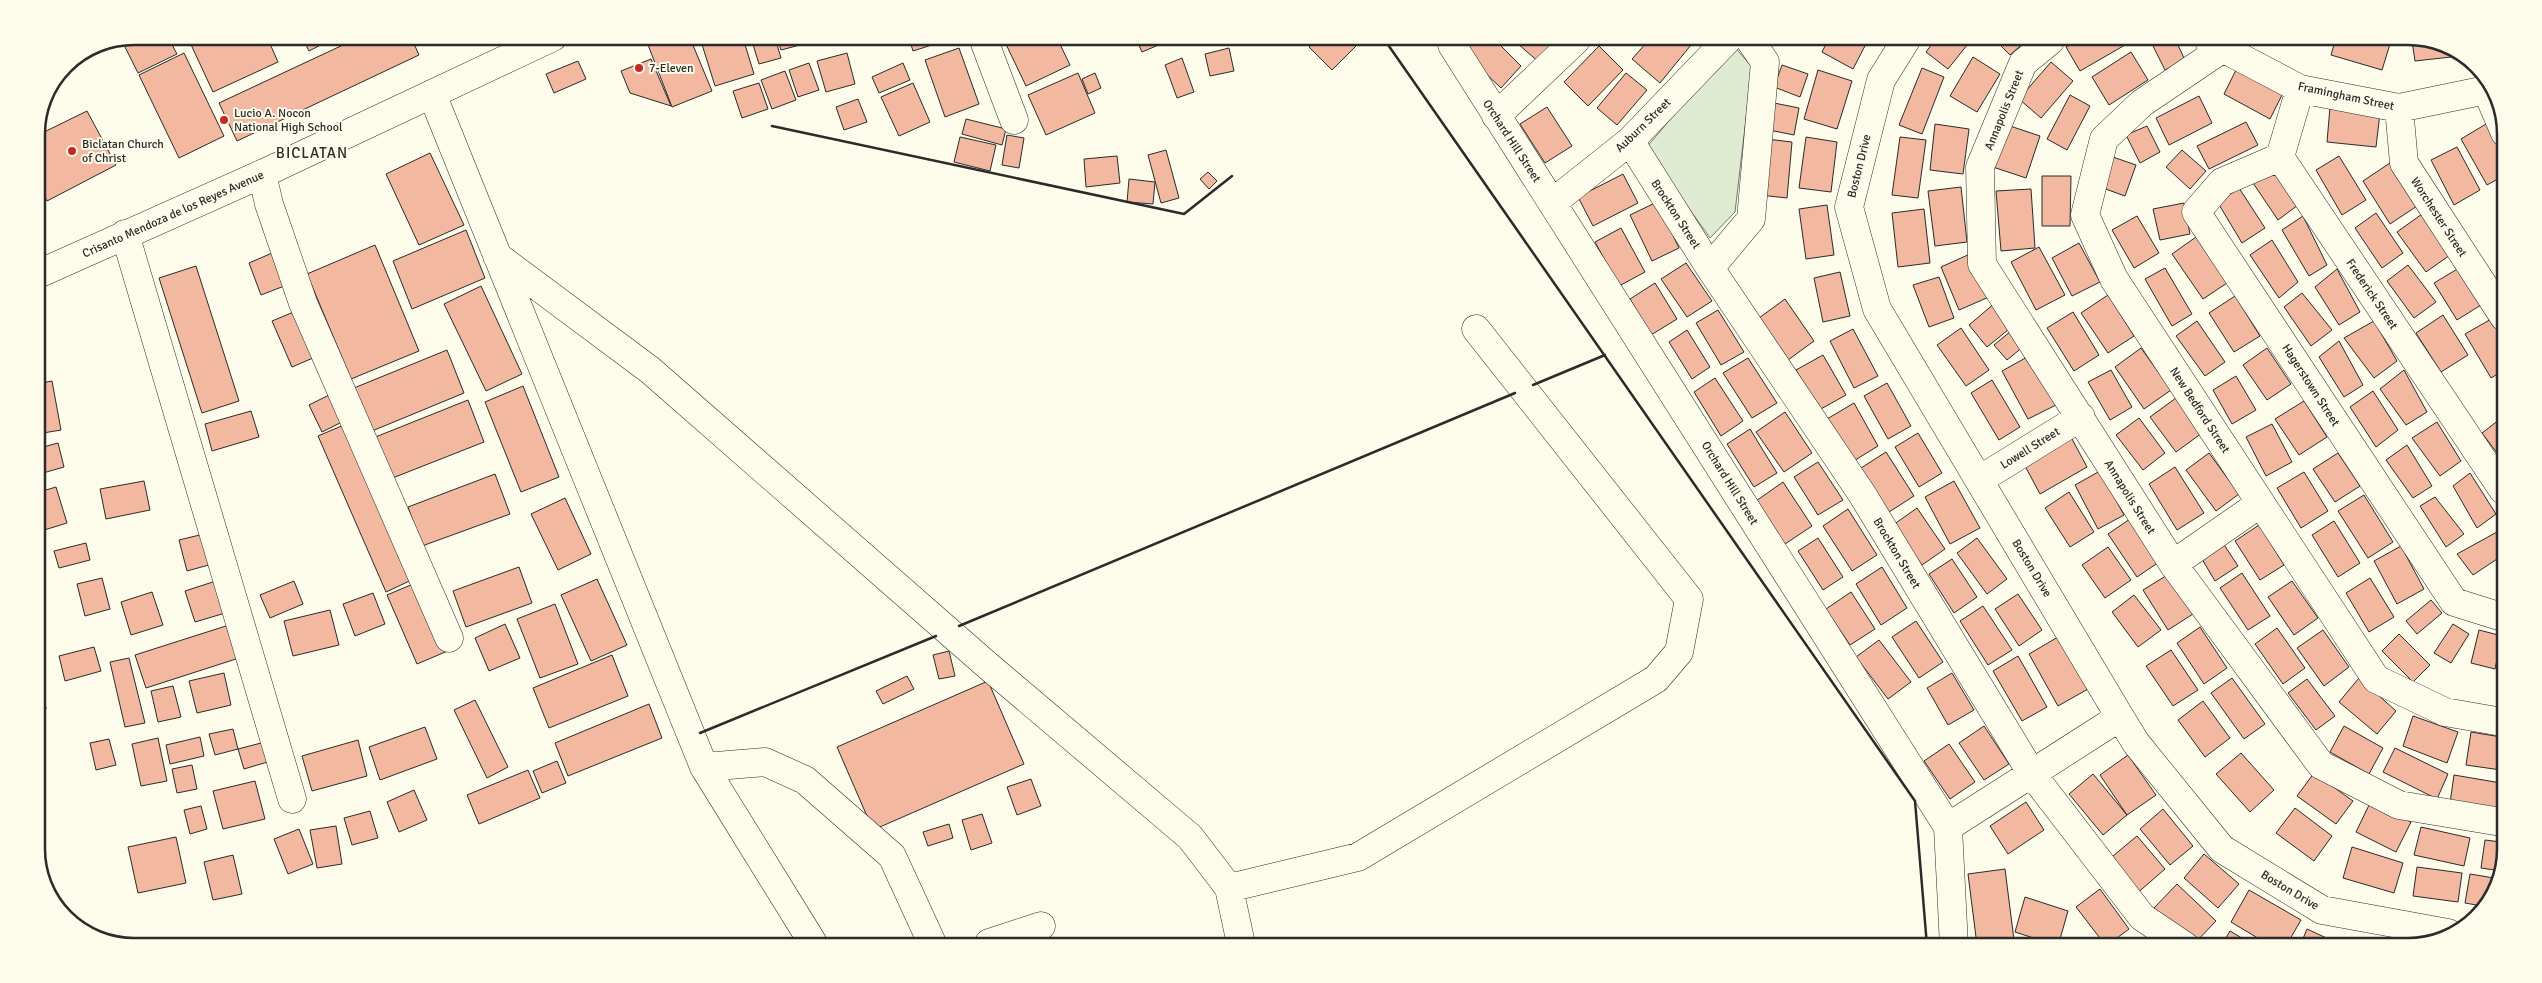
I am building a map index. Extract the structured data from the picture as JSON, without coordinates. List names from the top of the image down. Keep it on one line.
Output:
{"streets":{"street":["Framingham Street","Annapolis Street","Auburn Street","Orchard Hill Street","Boston Drive","Crisanto Mendoza de los Reyes Avenue","Brockton Street","Worchester Street","Frederick Street","Hagerstown Street","New Bedford Street","Lowell Street"]},"crossings":[["Framingham Street","Worchester Street"],["Framingham Street","New Bedford Street"],["Annapolis Street","Lowell Street"],["Auburn Street","Orchard Hill Street"],["Auburn Street","Brockton Street"],["Boston Drive","Lowell Street"],["Frederick Street","Hagerstown Street"]],"districts":["BICLATAN"],"places":["7-Eleven","Lucio A. Nocon National High School","Biclatan Church of Christ"]}
